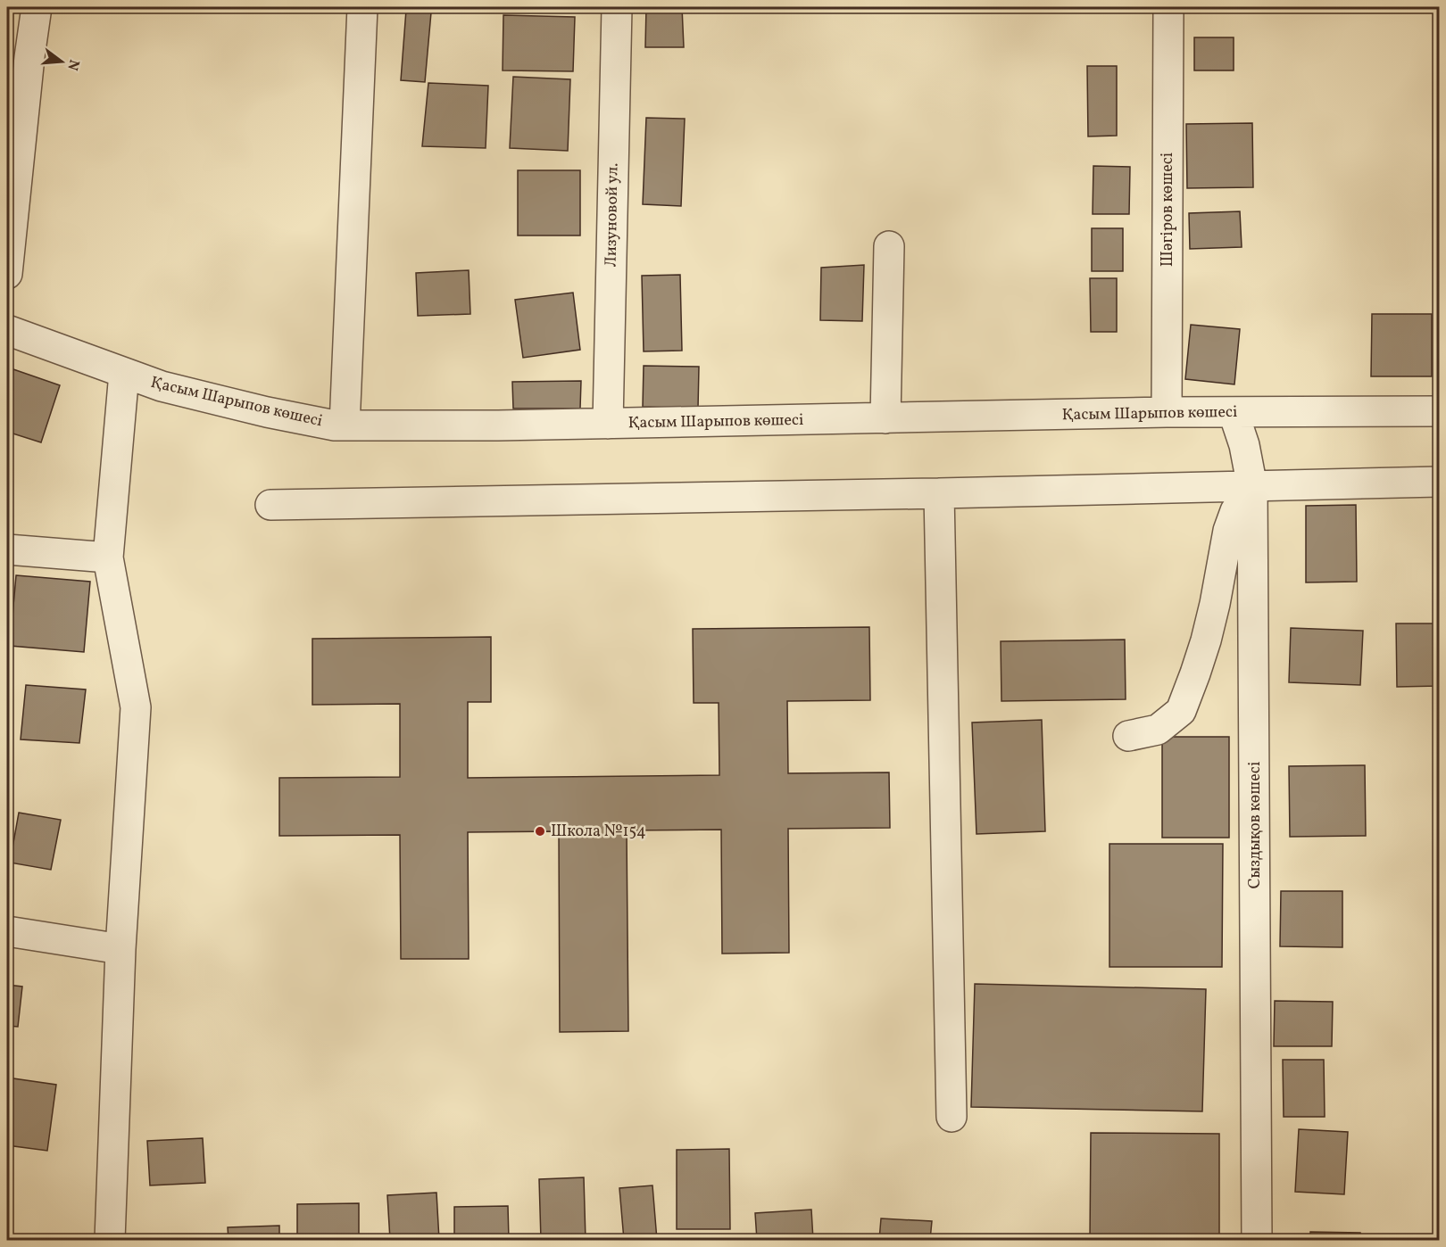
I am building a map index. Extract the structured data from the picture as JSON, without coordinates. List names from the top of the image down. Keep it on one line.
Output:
{"streets":{"street":["Шәгіров көшесі","Лизуновой ул.","Қасым Шарыпов көшесі","Сыздықов көшесі"]},"crossings":[["Шәгіров көшесі","Қасым Шарыпов көшесі"],["Лизуновой ул.","Қасым Шарыпов көшесі"],["Қасым Шарыпов көшесі","Сыздықов көшесі"]],"places":["Школа №154"],"north":"right"}
